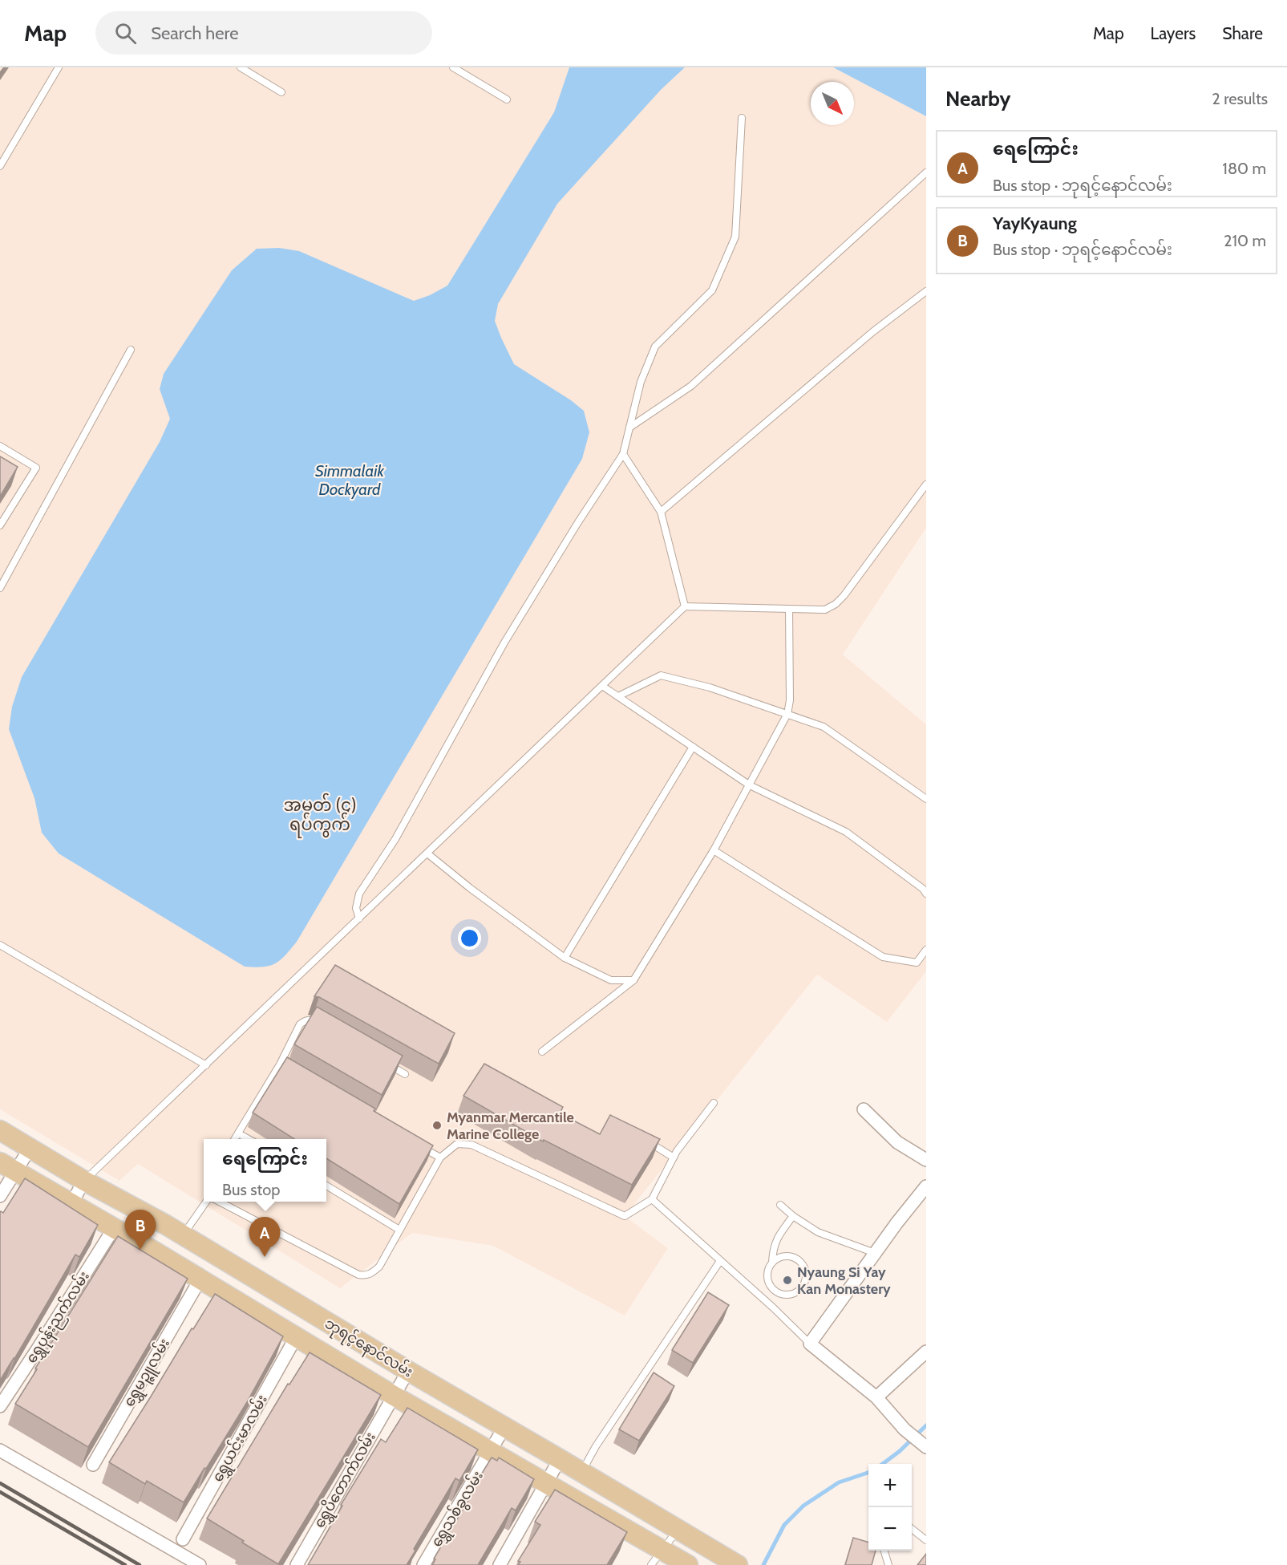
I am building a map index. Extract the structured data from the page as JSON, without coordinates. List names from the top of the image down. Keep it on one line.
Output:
{"streets":{"main road":["ဘုရင့်နောင်လမ်း"],"street":["ရွှေပုန်းညက်လမ်း","ရွှေမဉ္ဇူလမ်း","ရွှေယင်းမာလမ်း","ရွှေပိတောက်လမ်း","ရွှေသစ်ခွလမ်း"]},"crossings":[["ရွှေပုန်းညက်လမ်း","ဘုရင့်နောင်လမ်း"],["ဘုရင့်နောင်လမ်း","ရွှေမဉ္ဇူလမ်း"],["ဘုရင့်နောင်လမ်း","ရွှေယင်းမာလမ်း"],["ဘုရင့်နောင်လမ်း","ရွှေပိတောက်လမ်း"],["ဘုရင့်နောင်လမ်း","ရွှေသစ်ခွလမ်း"]],"districts":["အမှတ် (၄) ရပ်ကွက်"],"water":["Simmalaik Dockyard"],"places":["Myanmar Mercantile Marine College","Nyaung Si Yay Kan Monastery"],"north":"bottom right","page":{"header":"Map","search":"Search here","nav":["Map","Layers","Share"],"heading":["Nearby","2 results"],"list":[{"mark":"A","name":"ရေကြောင်း","note":"Bus stop · ဘုရင့်နောင်လမ်း","value":"180 m"},{"mark":"B","name":"YayKyaung","note":"Bus stop · ဘုရင့်နောင်လမ်း","value":"210 m"}],"popup":["ရေကြောင်း","Bus stop"],"pins":["B","A"],"map_buttons":["+","−"]}}
